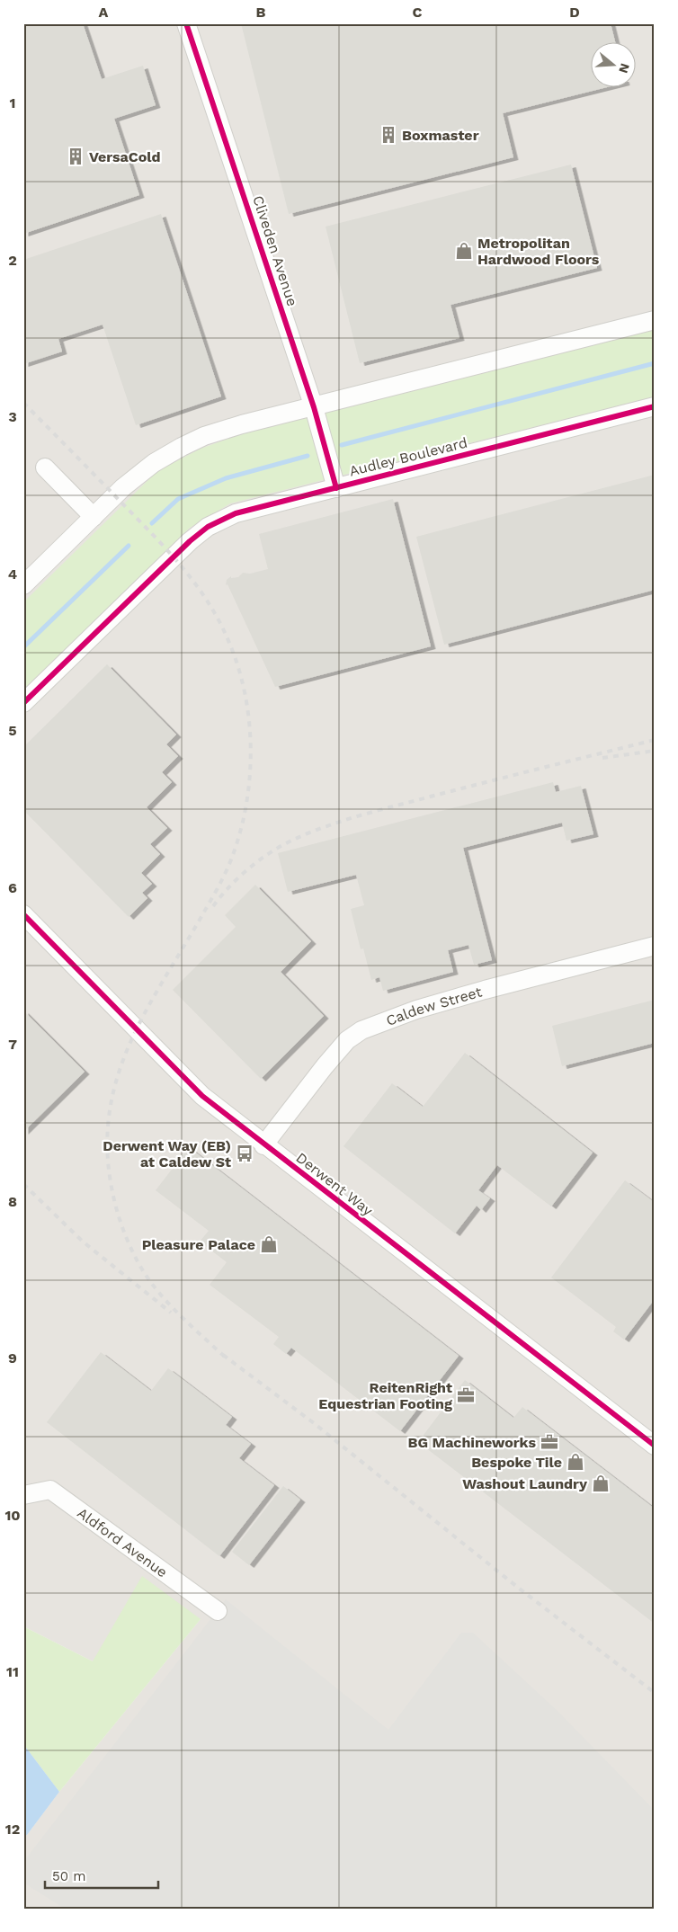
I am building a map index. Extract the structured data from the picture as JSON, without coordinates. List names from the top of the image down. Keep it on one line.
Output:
{"streets":{"street":["Cliveden Avenue","Audley Boulevard","Caldew Street","Derwent Way","Aldford Avenue"]},"crossings":[["Cliveden Avenue","Audley Boulevard"],["Caldew Street","Derwent Way"]],"places":{"building":["Boxmaster","VersaCold"],"shop":["Metropolitan Hardwood Floors","Pleasure Palace","Bespoke Tile","Washout Laundry"],"bus stop":["Derwent Way (EB) at Caldew St"],"office":["ReitenRight Equestrian Footing","BG Machineworks"]},"scale_bar":"50 m","north":"right","grid":{"columns":["A","B","C","D"],"rows":["1","2","3","4","5","6","7","8","9","10","11","12"]}}
